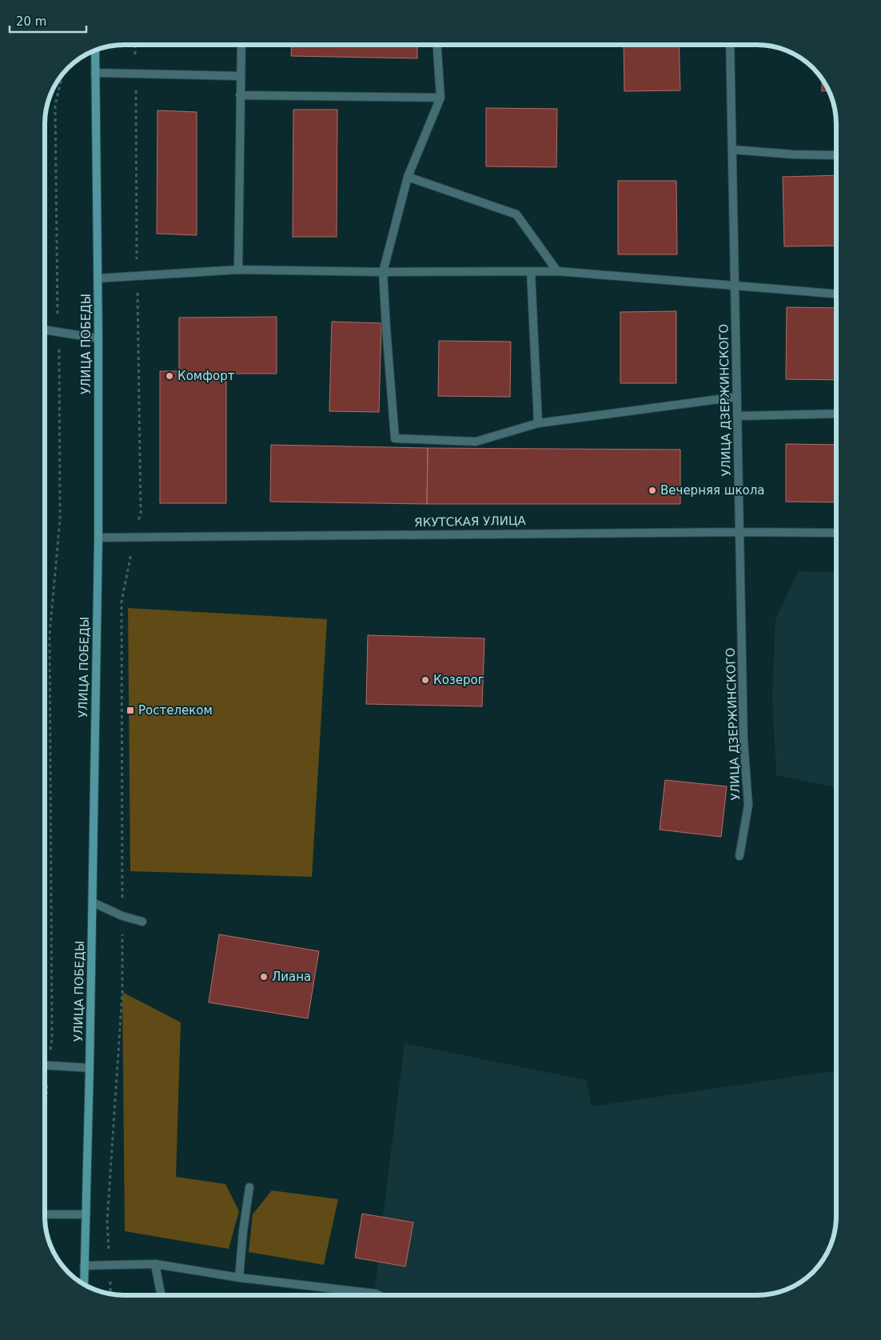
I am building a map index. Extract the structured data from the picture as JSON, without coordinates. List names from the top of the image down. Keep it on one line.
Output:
{"streets":{"main road":["УЛИЦА ПОБЕДЫ"],"street":["УЛИЦА ДЗЕРЖИНСКОГО","ЯКУТСКАЯ УЛИЦА"]},"crossings":[["УЛИЦА ПОБЕДЫ","ЯКУТСКАЯ УЛИЦА"],["УЛИЦА ДЗЕРЖИНСКОГО","ЯКУТСКАЯ УЛИЦА"]],"places":{"other":["Комфорт","Вечерняя школа","Козерог","Лиана"],"transit":["Ростелеком"]},"scale_bar":"20 m"}
